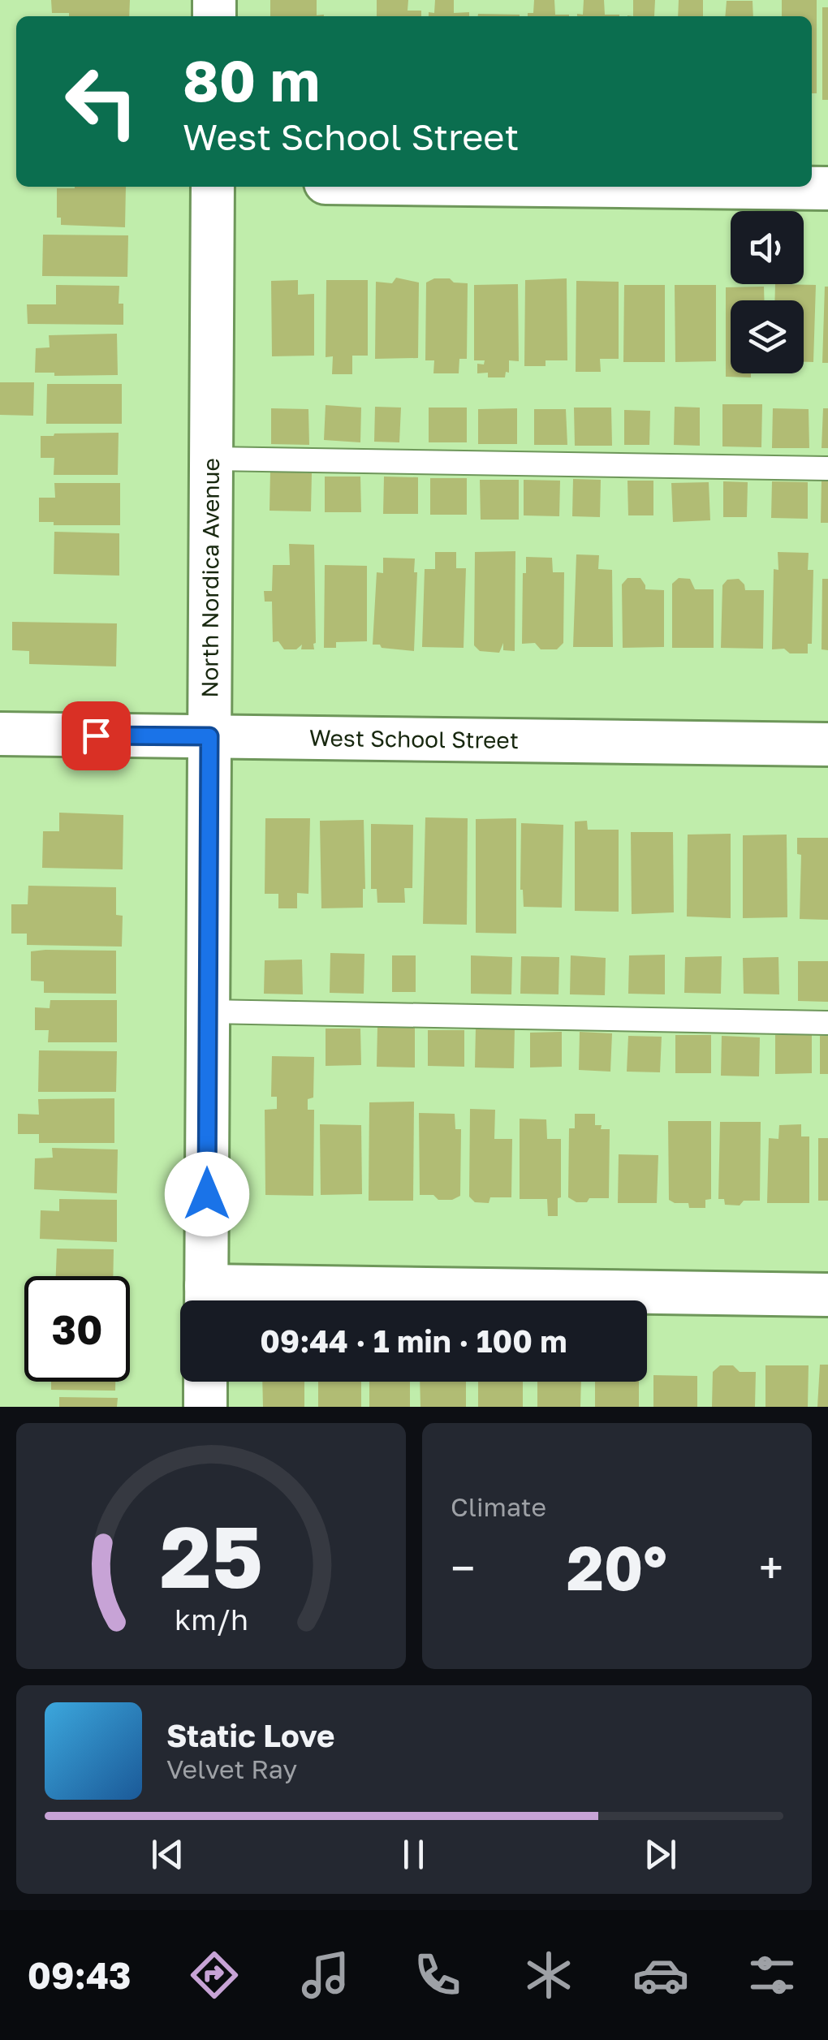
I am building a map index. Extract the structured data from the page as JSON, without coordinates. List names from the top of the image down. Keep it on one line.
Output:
{"streets":{"street":["North Nordica Avenue","West School Street"]},"crossings":[["North Nordica Avenue","West School Street"]],"page":{"turn":["80 m","West School Street"],"limit":"30","trip":"09:44 · 1 min · 100 m","tile":"Climate","heat":["−","20°","+"],"song":["Static Love","Velvet Ray"],"tabs":"09:43","gauge":["25","km/h"]}}
